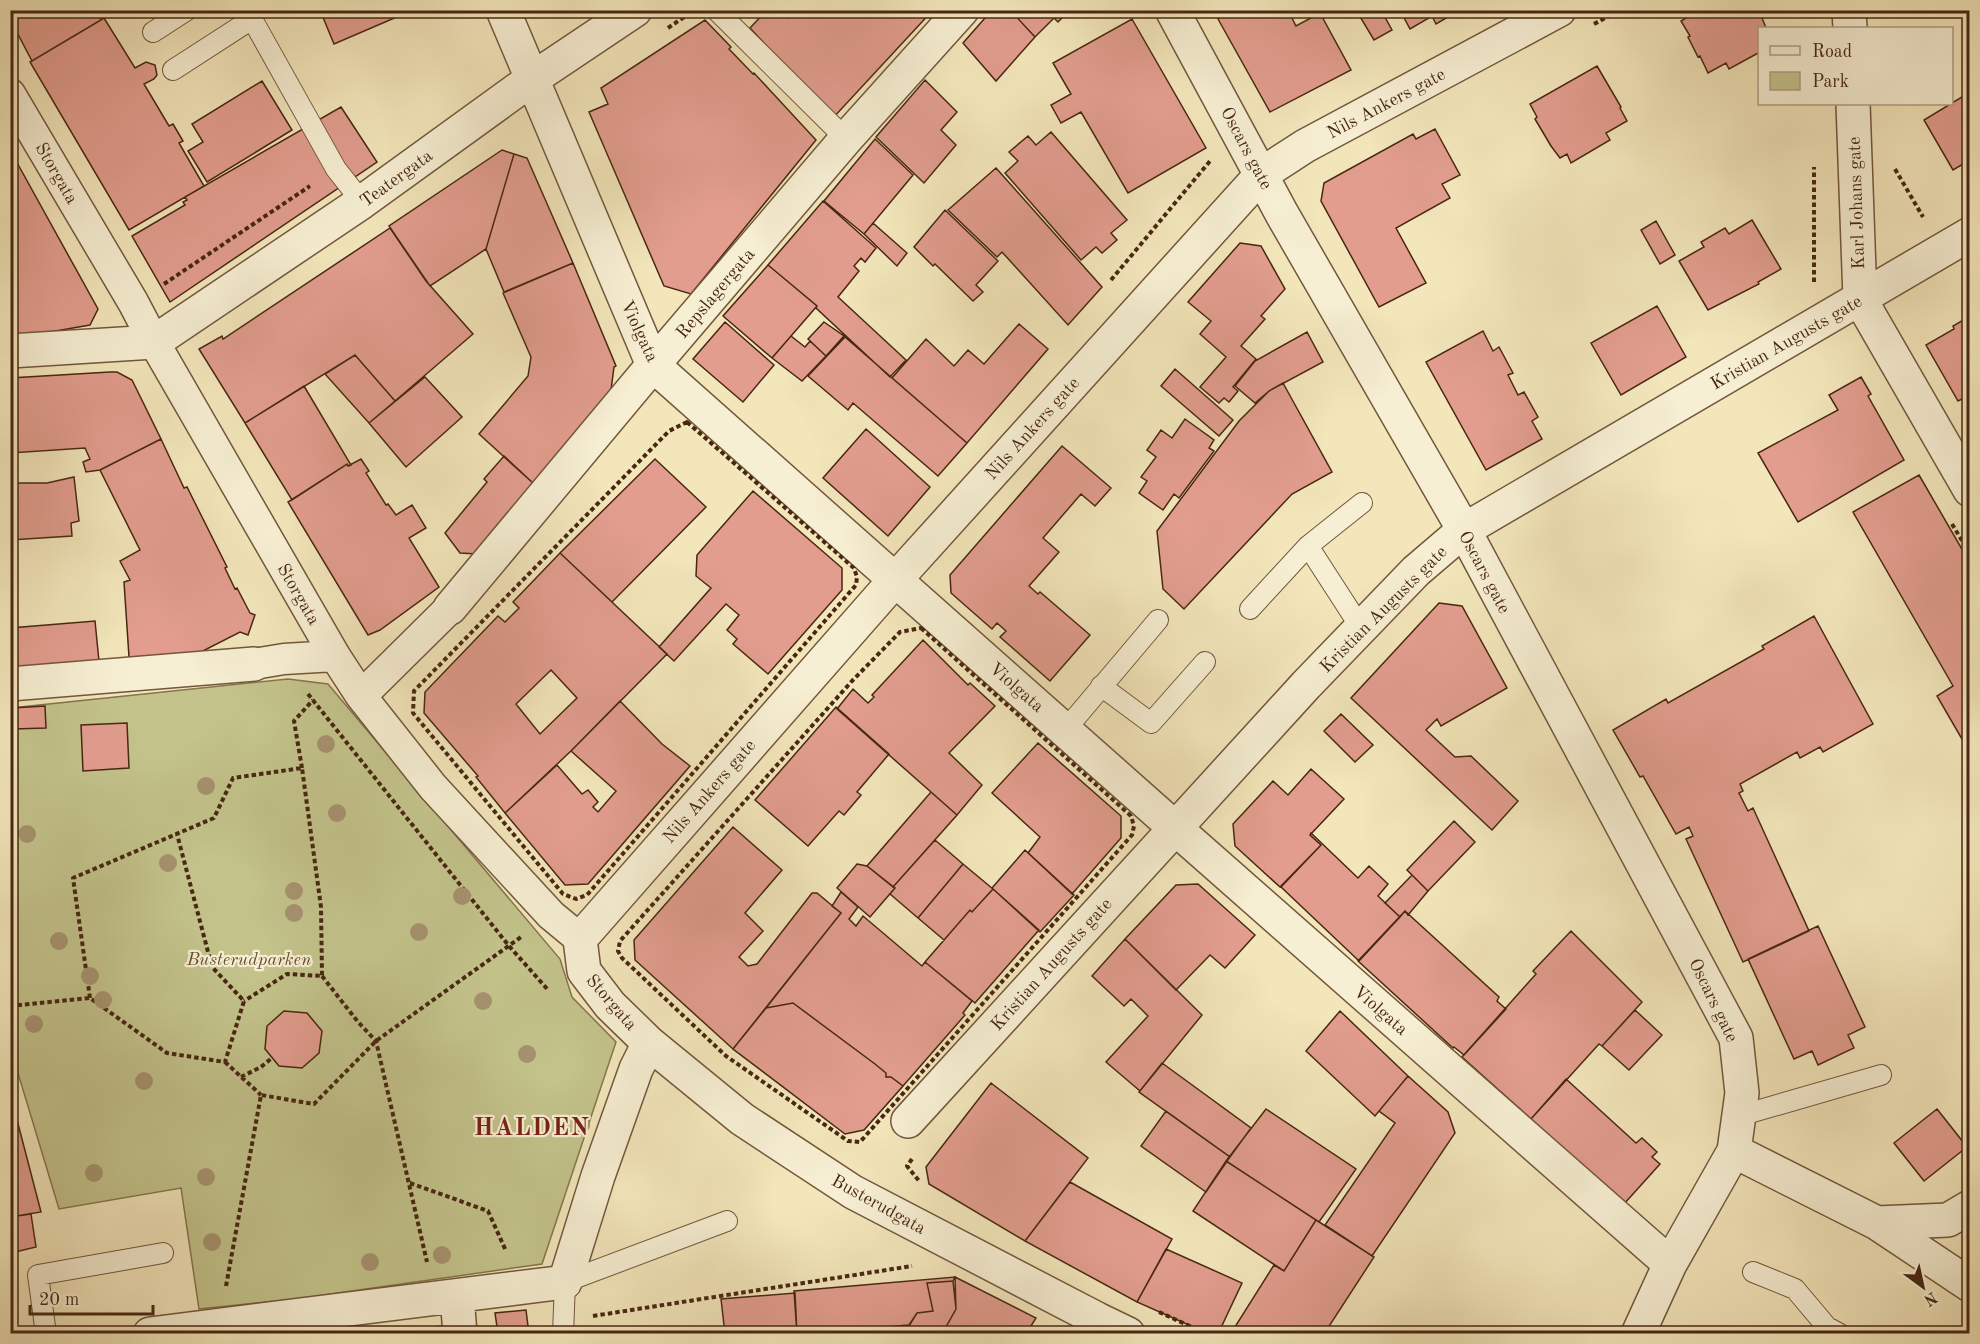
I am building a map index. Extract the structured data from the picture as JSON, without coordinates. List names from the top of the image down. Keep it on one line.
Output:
{"streets":{"street":["Nils Ankers gate","Oscars gate","Storgata","Teatergata","Karl Johans gate","Repslagergata","Violgata","Kristian Augusts gate","Busterudgata"]},"crossings":[["Nils Ankers gate","Oscars gate"],["Nils Ankers gate","Storgata"],["Nils Ankers gate","Violgata"],["Oscars gate","Kristian Augusts gate"],["Storgata","Teatergata"],["Storgata","Busterudgata"],["Teatergata","Violgata"],["Karl Johans gate","Kristian Augusts gate"],["Repslagergata","Violgata"],["Violgata","Kristian Augusts gate"]],"districts":["HALDEN"],"parks":["Busterudparken"],"legend":["Road","Park"],"scale_bar":"20 m","north":"bottom right"}
